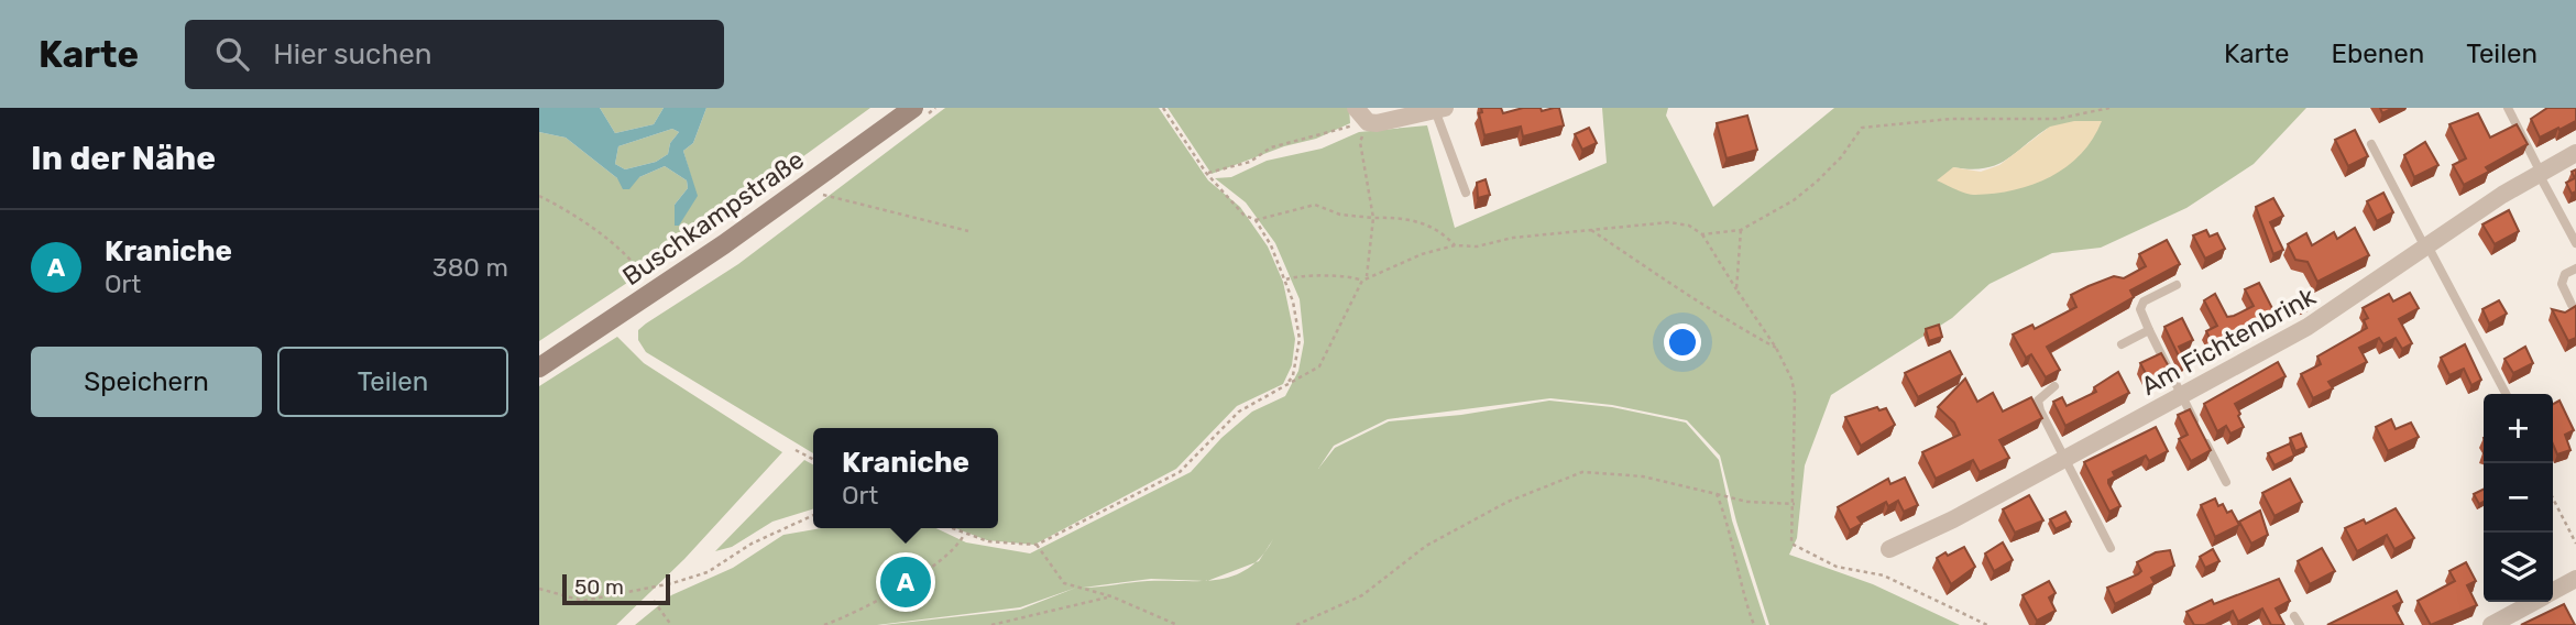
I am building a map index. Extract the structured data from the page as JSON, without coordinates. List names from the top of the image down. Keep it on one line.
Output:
{"streets":{"main road":["Buschkampstraße"],"street":["Am Fichtenbrink"]},"scale_bar":"50 m","page":{"header":"Karte","search":"Hier suchen","nav":["Karte","Ebenen","Teilen"],"heading":"In der Nähe","list":[{"mark":"A","name":"Kraniche","note":"Ort","value":"380 m"}],"buttons":["Speichern","Teilen"],"map_buttons":["+","−"],"popup":["Kraniche","Ort"],"pins":"A","scale":"50 m"}}
